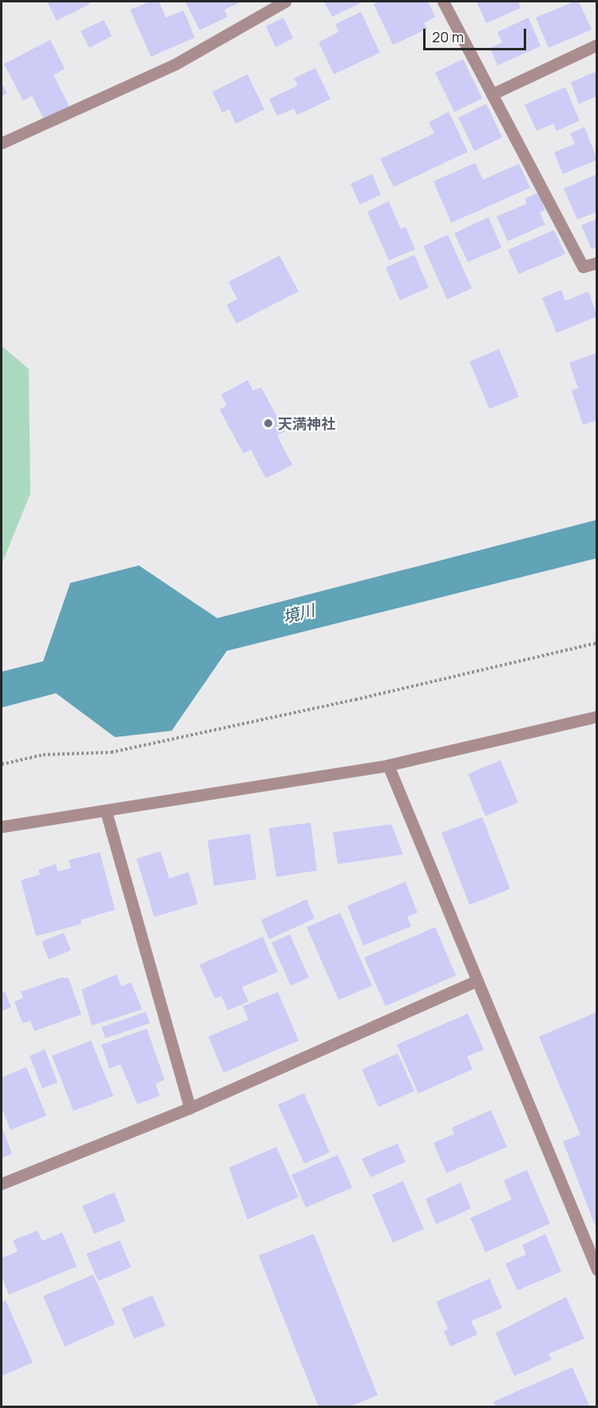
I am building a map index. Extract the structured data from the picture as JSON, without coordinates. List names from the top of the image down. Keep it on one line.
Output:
{"water":["境川"],"places":["天満神社"],"scale_bar":"20 m"}
